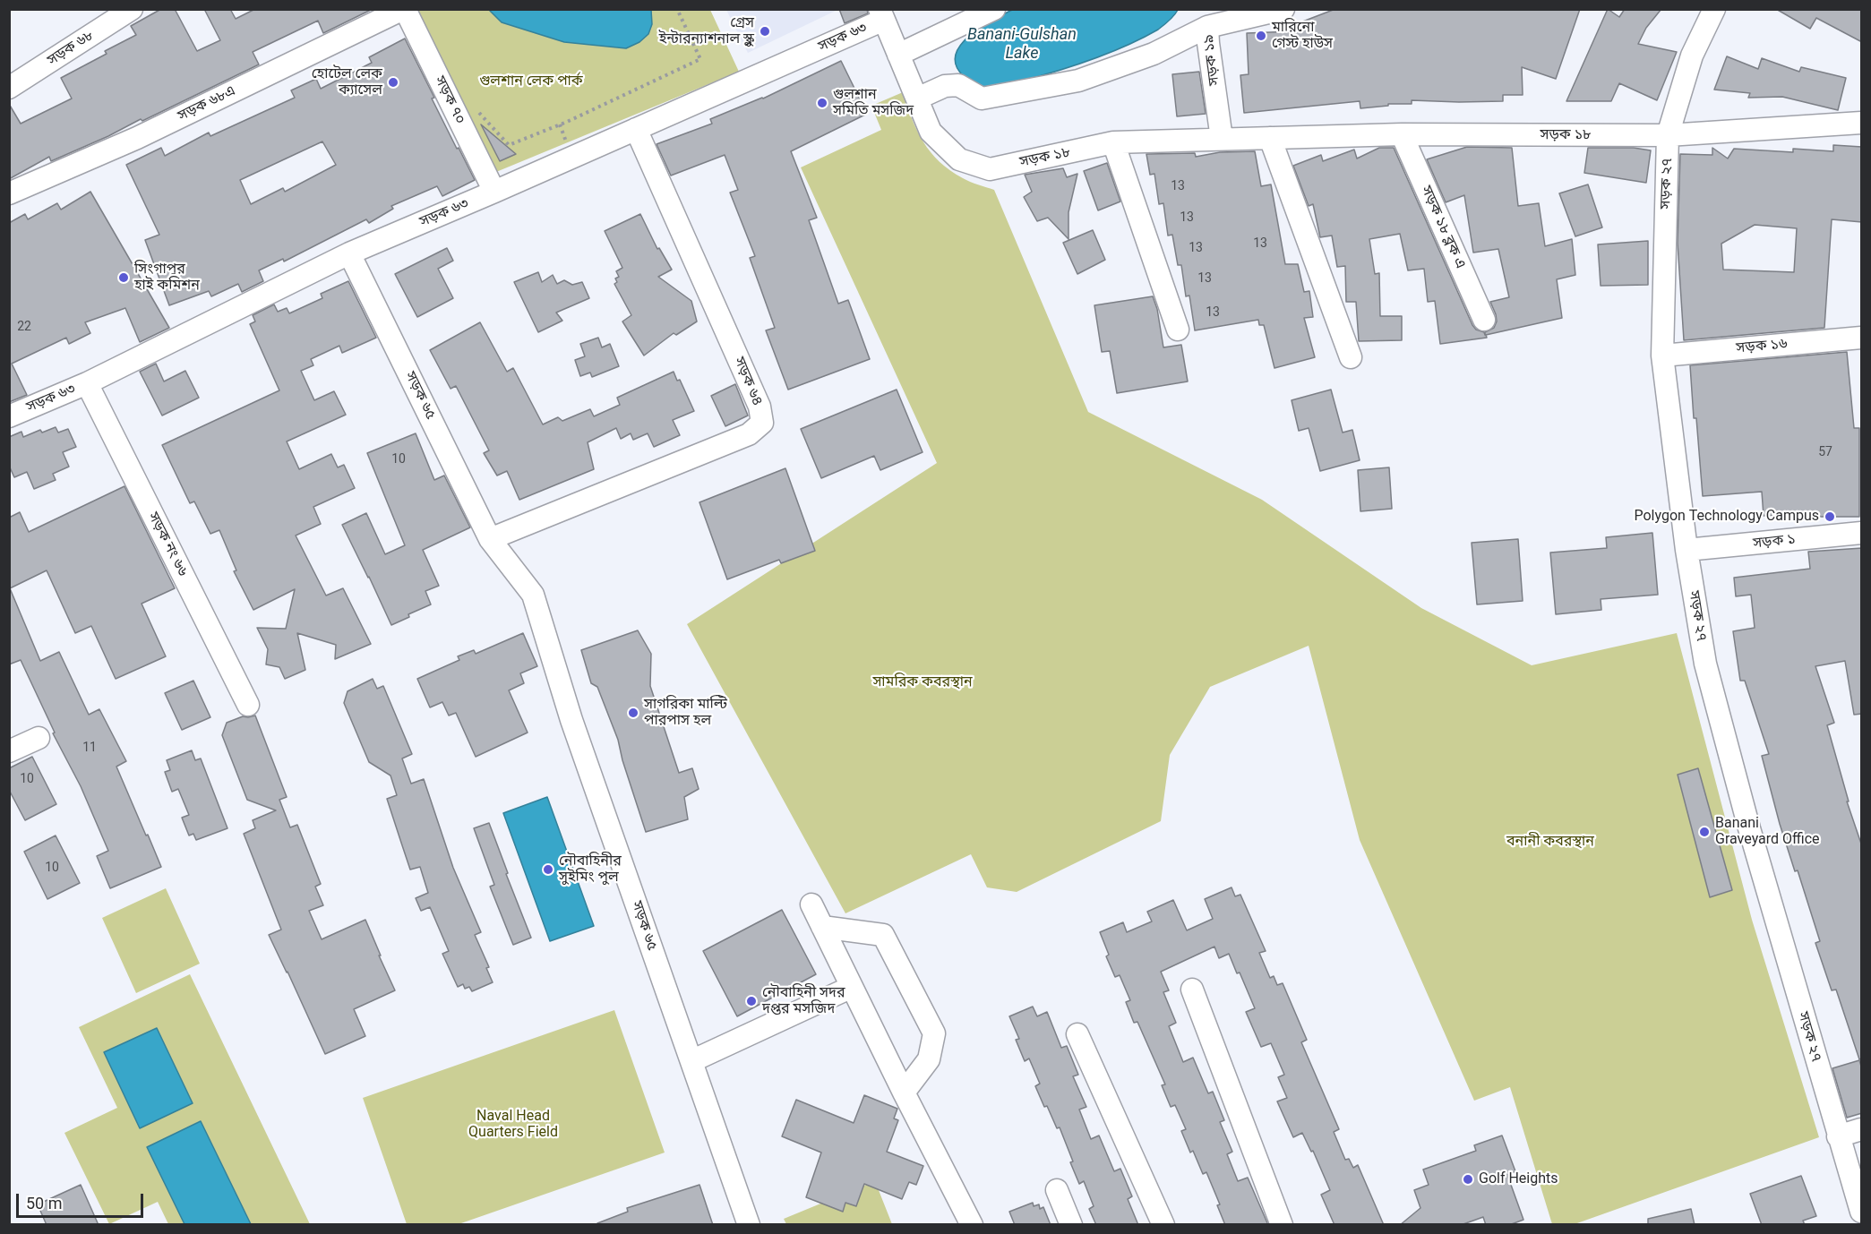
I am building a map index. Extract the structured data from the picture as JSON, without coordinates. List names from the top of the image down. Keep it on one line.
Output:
{"streets":{"street":["সড়ক ৬৩","সড়ক ৬৮","সড়ক ১৯","সড়ক ৭০","সড়ক ৬৮এ","সড়ক ১৮","সড়ক ২৭","সড়ক ১৮ ব্লক এ","সড়ক ১৬","সড়ক ৬৪","সড়ক ৬৫","সড়ক ১","সড়ক নং ৬৬"]},"crossings":[["সড়ক ৬৩","সড়ক ৭০"],["সড়ক ৬৩","সড়ক ১৮"],["সড়ক ৬৩","সড়ক ৬৪"],["সড়ক ৬৩","সড়ক ৬৫"],["সড়ক ৬৩","সড়ক নং ৬৬"],["সড়ক ১৯","সড়ক ১৮"],["সড়ক ৭০","সড়ক ৬৮এ"],["সড়ক ১৮","সড়ক ২৭"],["সড়ক ১৮","সড়ক ১৮ ব্লক এ"],["সড়ক ২৭","সড়ক ১৬"],["সড়ক ২৭","সড়ক ১"],["সড়ক ৬৪","সড়ক ৬৫"]],"water":["Banani-Gulshan Lake"],"parks":["গুলশান লেক পার্ক","সামরিক কবরস্থান","বনানী কবরস্থান","Naval Head Quarters Field"],"places":["গ্রেস ইন্টারন্যাশনাল স্কুল","মারিনো গেস্ট হাউস","হোটেল লেক ক্যাসেল","গুলশান সমিতি মসজিদ","সিংগাপুর হাই কমিশন","Polygon Technology Campus","সাগরিকা মাল্টি পারপাস হল","Banani Graveyard Office","নৌবাহিনীর সুইমিং পুল","নৌবাহিনী সদর দপ্তর মসজিদ","Golf Heights"],"house_numbers":["13","13","13","13","13","13","22","57","10","11","10","10"],"scale_bar":"50 m"}
